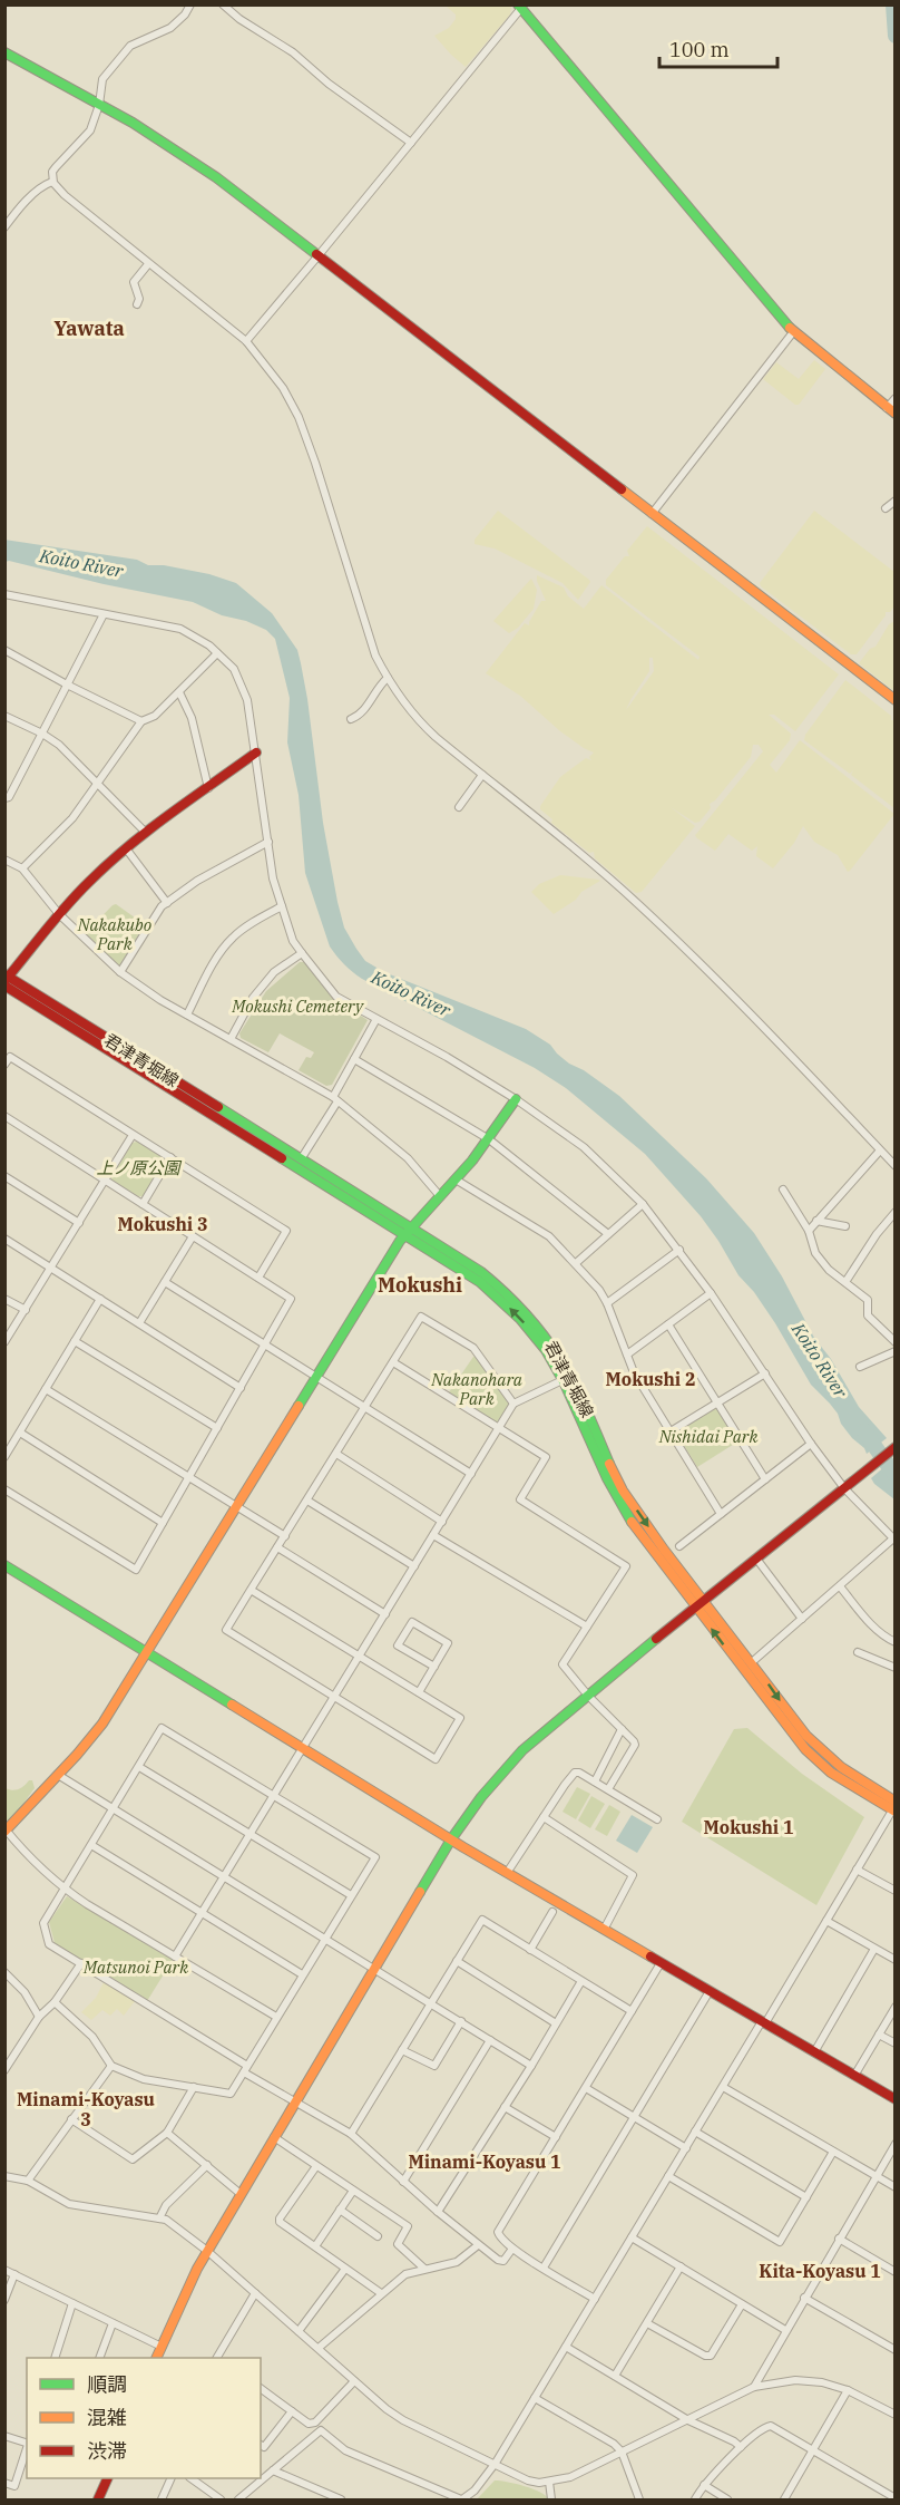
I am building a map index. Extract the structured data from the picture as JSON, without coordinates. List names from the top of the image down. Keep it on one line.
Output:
{"streets":{"street":["君津青堀線"]},"districts":["Yawata","Mokushi 3","Mokushi","Mokushi 2","Mokushi 1","Minami-Koyasu 3","Minami-Koyasu 1","Kita-Koyasu 1"],"water":["Koito River"],"parks":["Nakakubo Park","Mokushi Cemetery","上ノ原公園","Nakanohara Park","Nishidai Park","Matsunoi Park"],"legend":["順調","混雑","渋滞"],"scale_bar":"100 m"}
